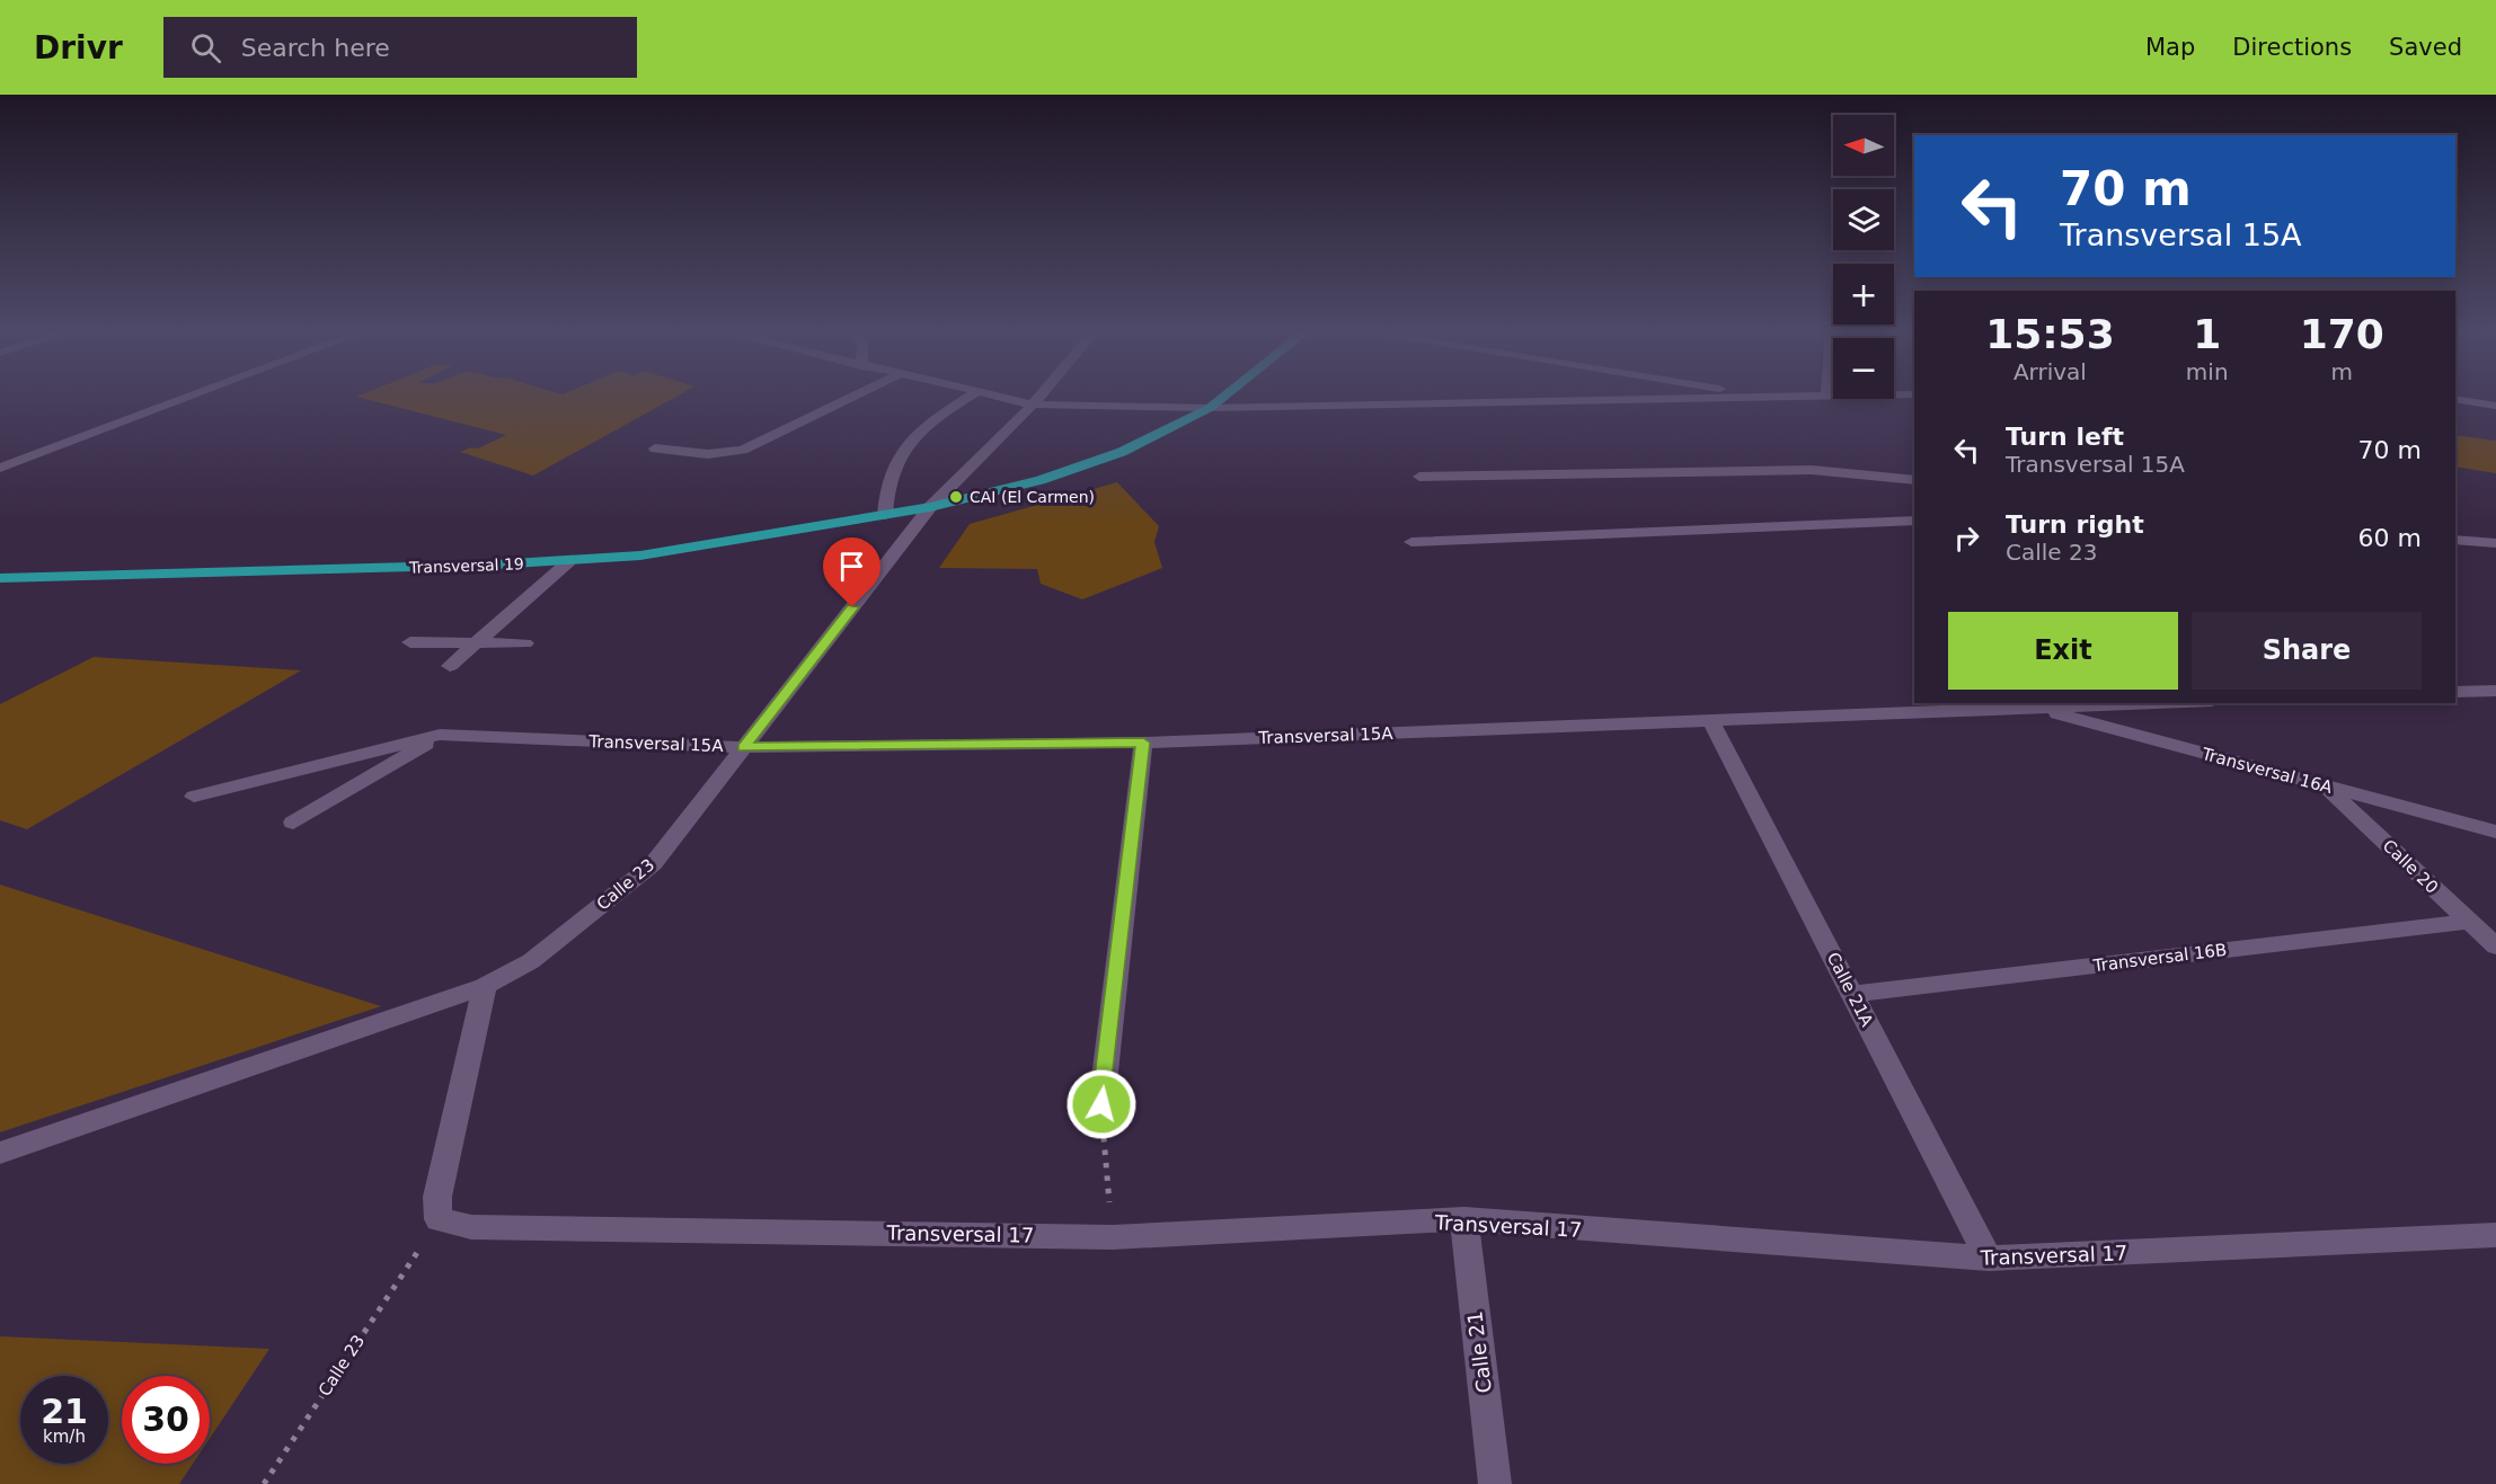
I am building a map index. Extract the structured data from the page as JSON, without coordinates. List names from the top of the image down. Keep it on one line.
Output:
{"streets":{"main road":["Transversal 19"],"street":["Transversal 15A","Transversal 16A","Calle 20","Calle 23","Transversal 16B","Calle 21A","Transversal 17","Calle 21"]},"crossings":[["Transversal 19","Calle 23"],["Transversal 15A","Transversal 16A"],["Transversal 15A","Calle 23"],["Transversal 15A","Calle 21A"],["Transversal 16A","Calle 20"],["Calle 20","Transversal 16B"],["Calle 23","Transversal 17"],["Transversal 16B","Calle 21A"],["Calle 21A","Transversal 17"],["Transversal 17","Calle 21"]],"places":["CAI (El Carmen)"],"north":"left","page":{"header":"Drivr","search":"Search here","nav":["Map","Directions","Saved"],"map_buttons":["+","−"],"turn":["70 m","Transversal 15A"],"eta":["15:53","Arrival","1","min","170","m"],"list":[{"name":"Turn left","note":"Transversal 15A","value":"70 m"},{"name":"Turn right","note":"Calle 23","value":"60 m"}],"buttons":["Exit","Share"],"speed":"21 km/h","limit":"30"}}
